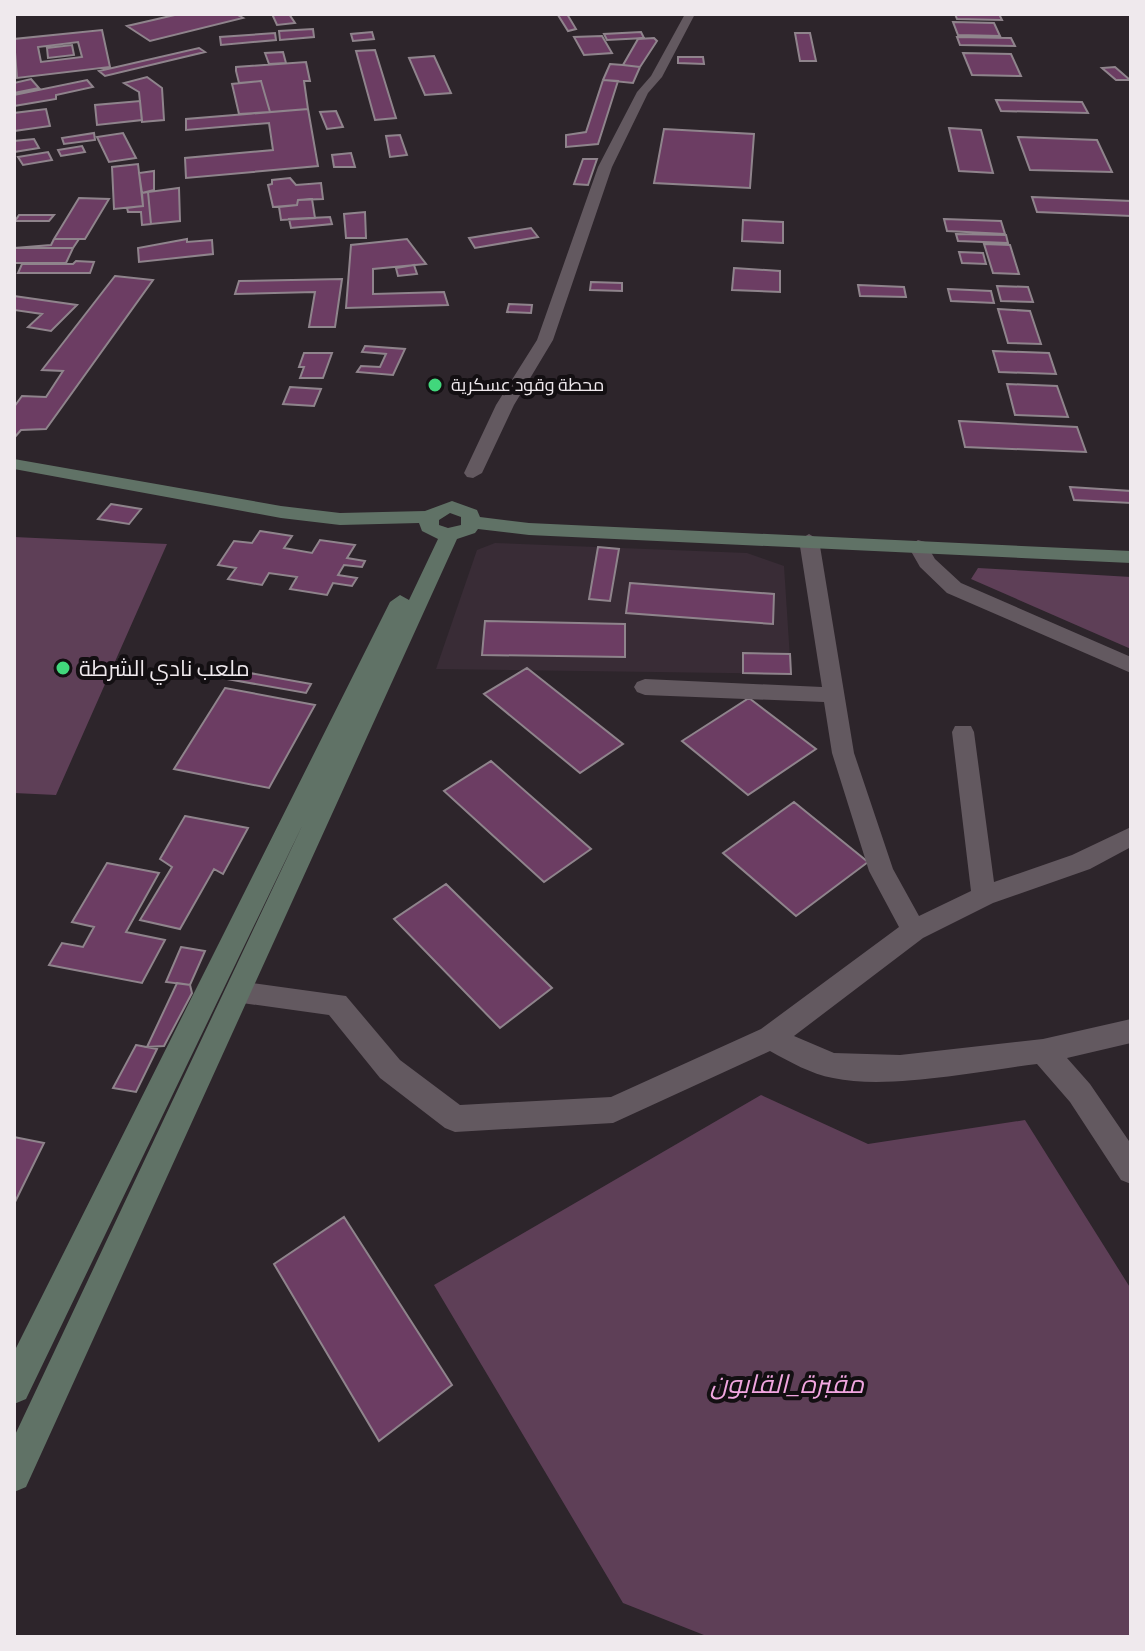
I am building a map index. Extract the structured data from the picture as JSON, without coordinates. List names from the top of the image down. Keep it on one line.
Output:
{"parks":["مقبرة_القابون"],"places":["محطة وقود عسكرية","ملعب نادي الشرطة"]}
